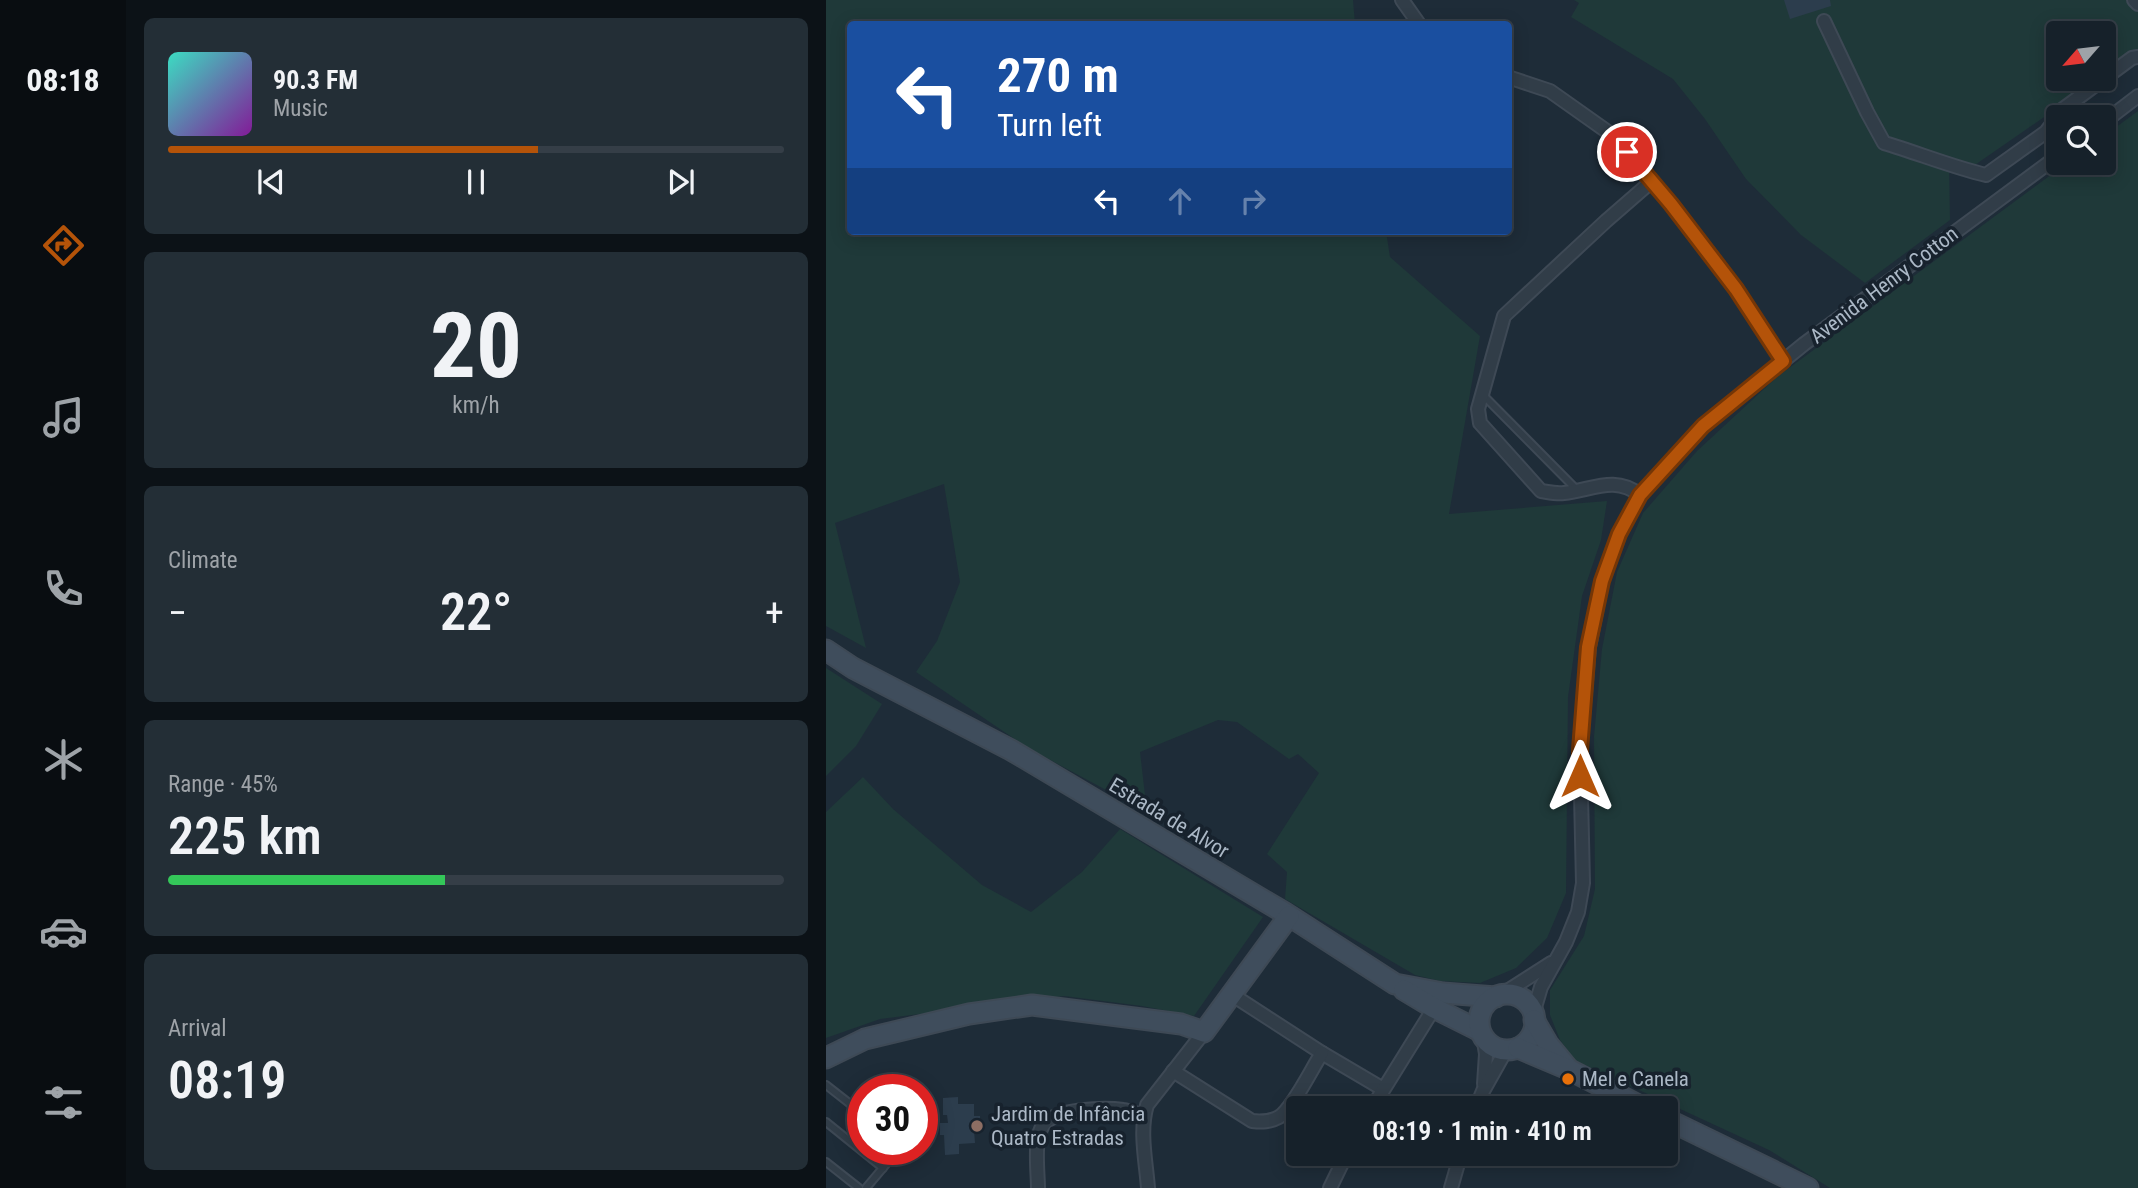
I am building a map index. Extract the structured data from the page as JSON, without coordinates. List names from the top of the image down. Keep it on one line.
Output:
{"streets":{"street":["Avenida Henry Cotton","Estrada de Alvor"]},"crossings":[["Avenida Henry Cotton","Estrada de Alvor"]],"places":["Mel e Canela","Jardim de Infância Quatro Estradas"],"north":"bottom left","page":{"tabs":"08:18","turn":["270 m","Turn left"],"song":["90.3 FM","Music"],"tile":[["20","km/h"],"Climate",["Range · 45%","225 km"],["Arrival","08:19"]],"heat":["−","22°","+"],"limit":"30","trip":"08:19 · 1 min · 410 m"}}
